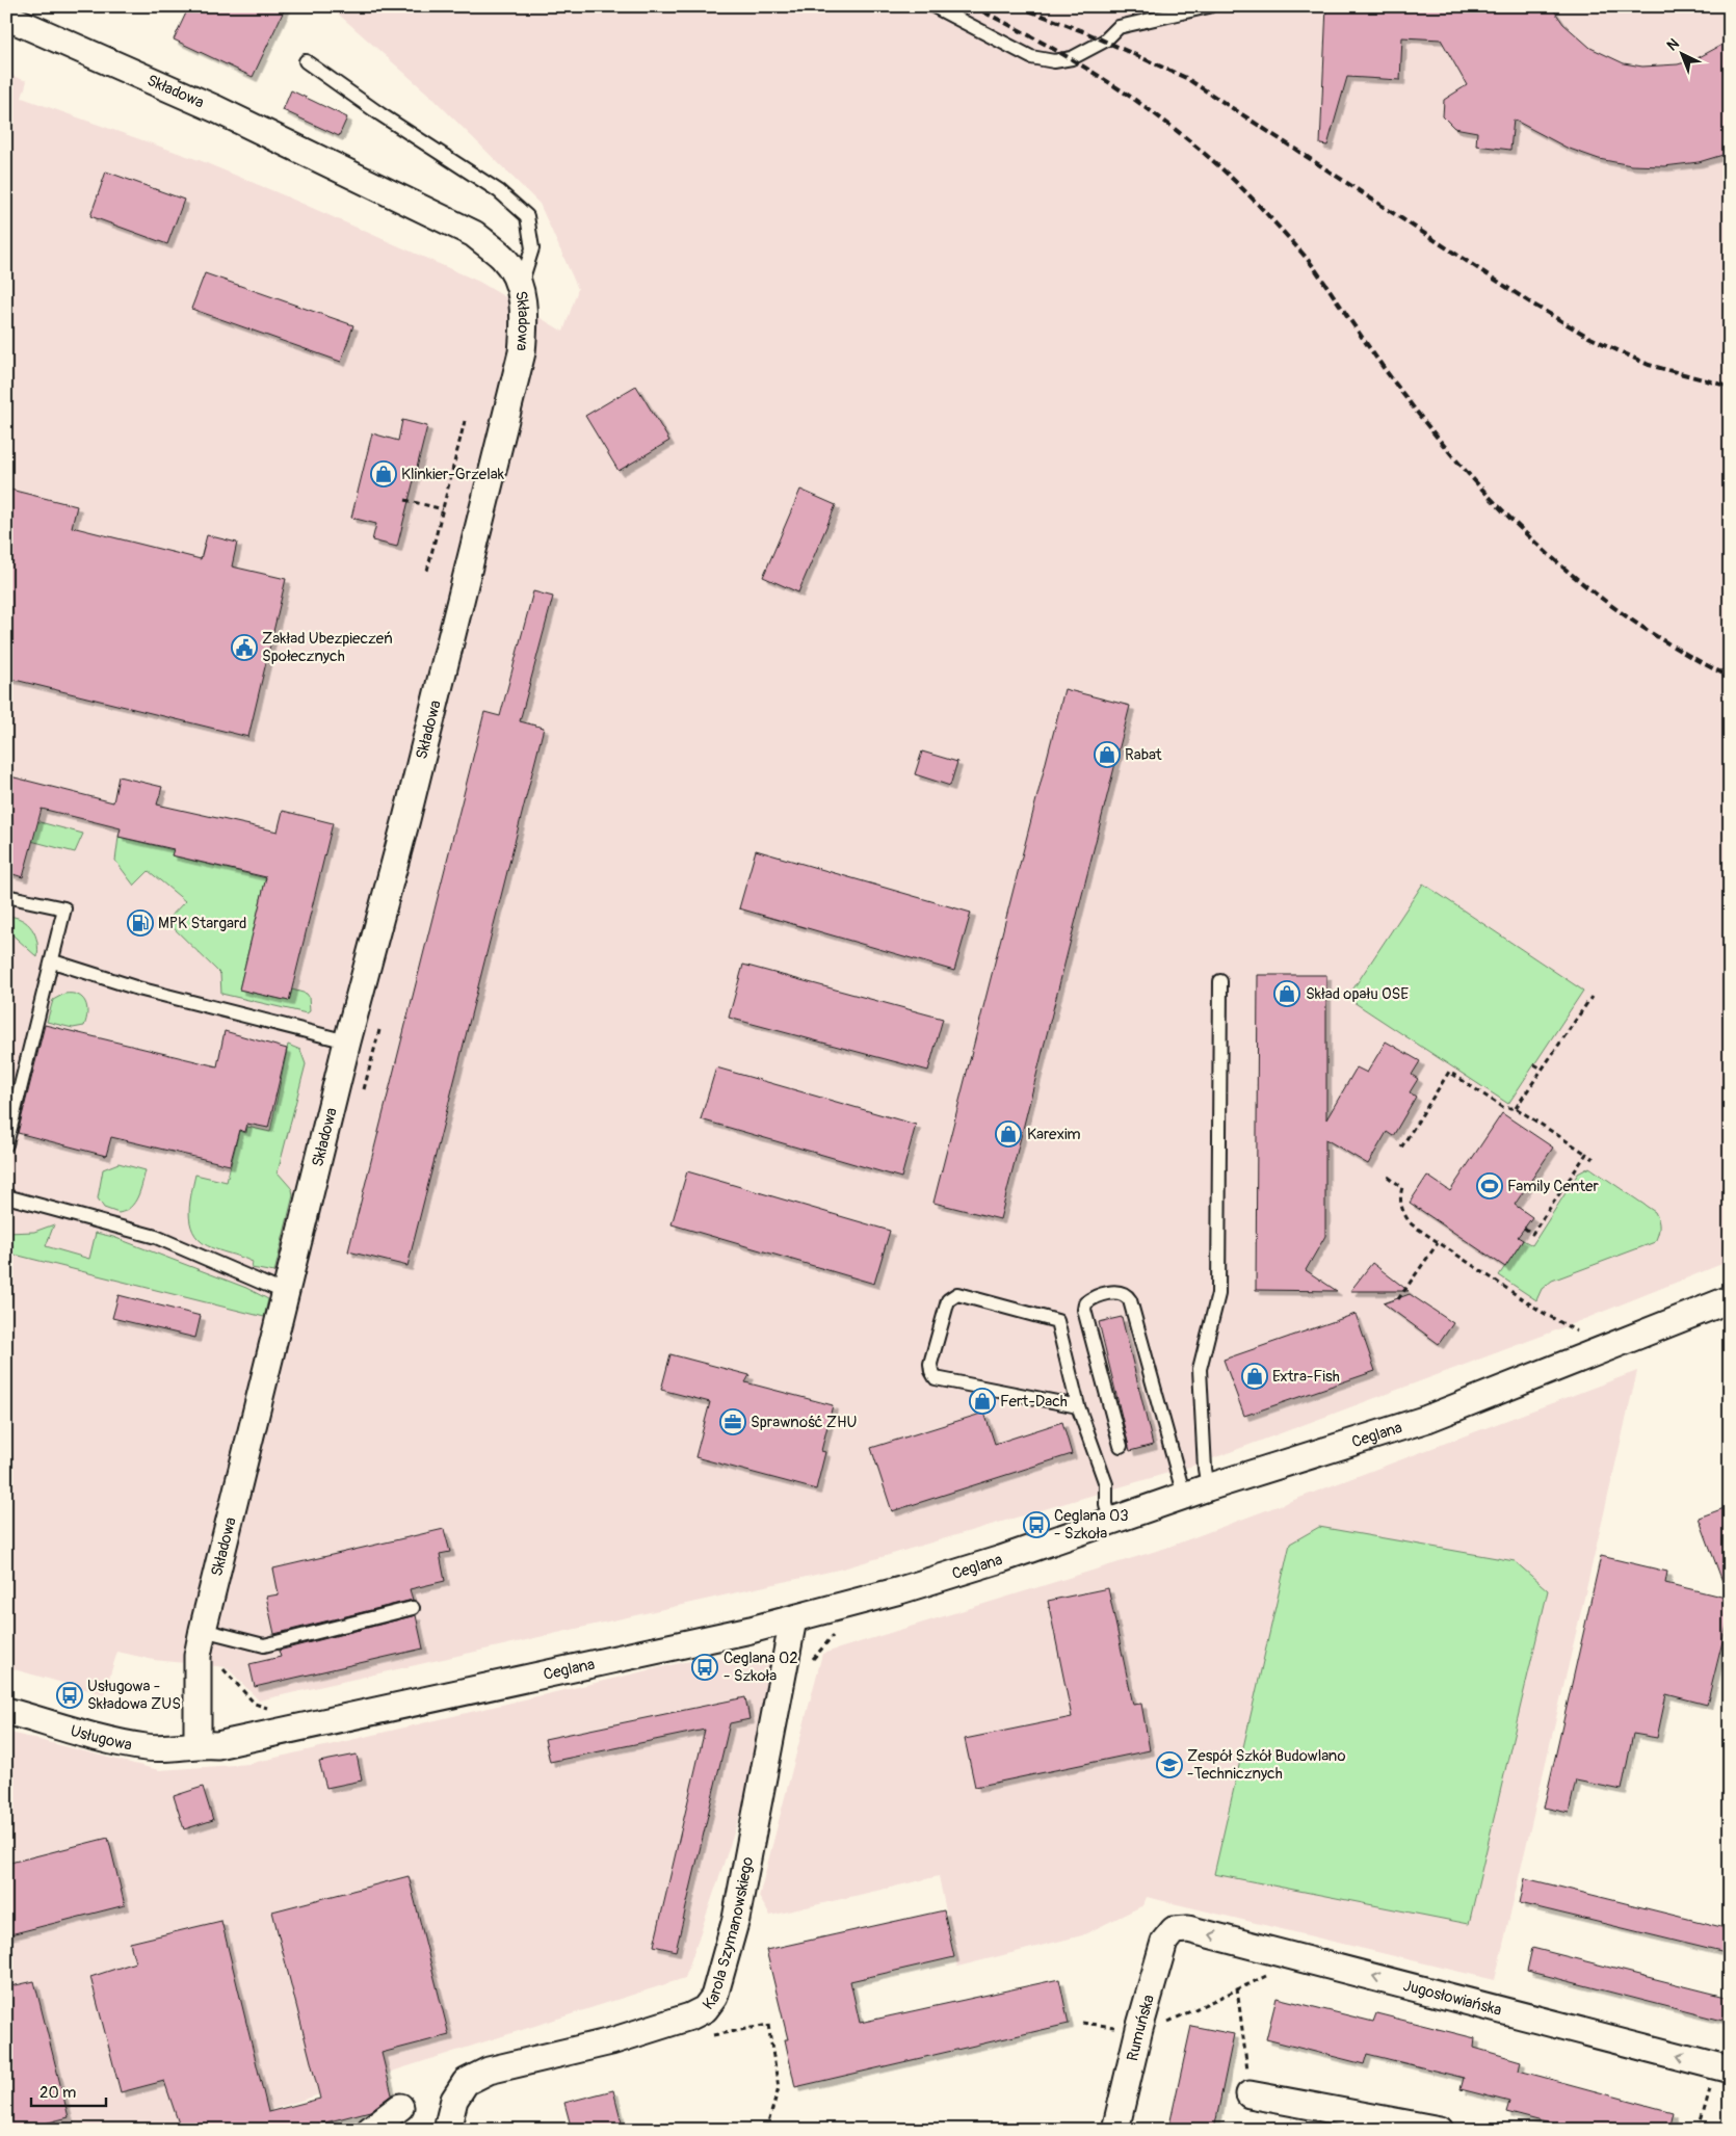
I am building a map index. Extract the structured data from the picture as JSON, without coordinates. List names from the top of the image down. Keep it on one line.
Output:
{"streets":{"street":["Składowa","Ceglana","Usługowa","Karola Szymanowskiego","Jugosłowiańska","Rumuńska"]},"crossings":[["Składowa","Ceglana"],["Składowa","Usługowa"],["Ceglana","Usługowa"],["Ceglana","Karola Szymanowskiego"],["Jugosłowiańska","Rumuńska"]],"places":{"shop":["Klinkier-Grzelak","Rabat","Skład opału OSE","Karexim","Extra-Fish","Fert-Dach"],"public building":["Zakład Ubezpieczeń Społecznych"],"fuel station":["MPK Stargard"],"sports":["Family Center"],"office":["Sprawność ZHU"],"bus stop":["Ceglana 03 - Szkoła","Ceglana 02 - Szkoła","Usługowa - Składowa ZUS"],"school or university":["Zespół Szkół Budowlano -Technicznych"]},"scale_bar":"20 m","north":"top left"}
